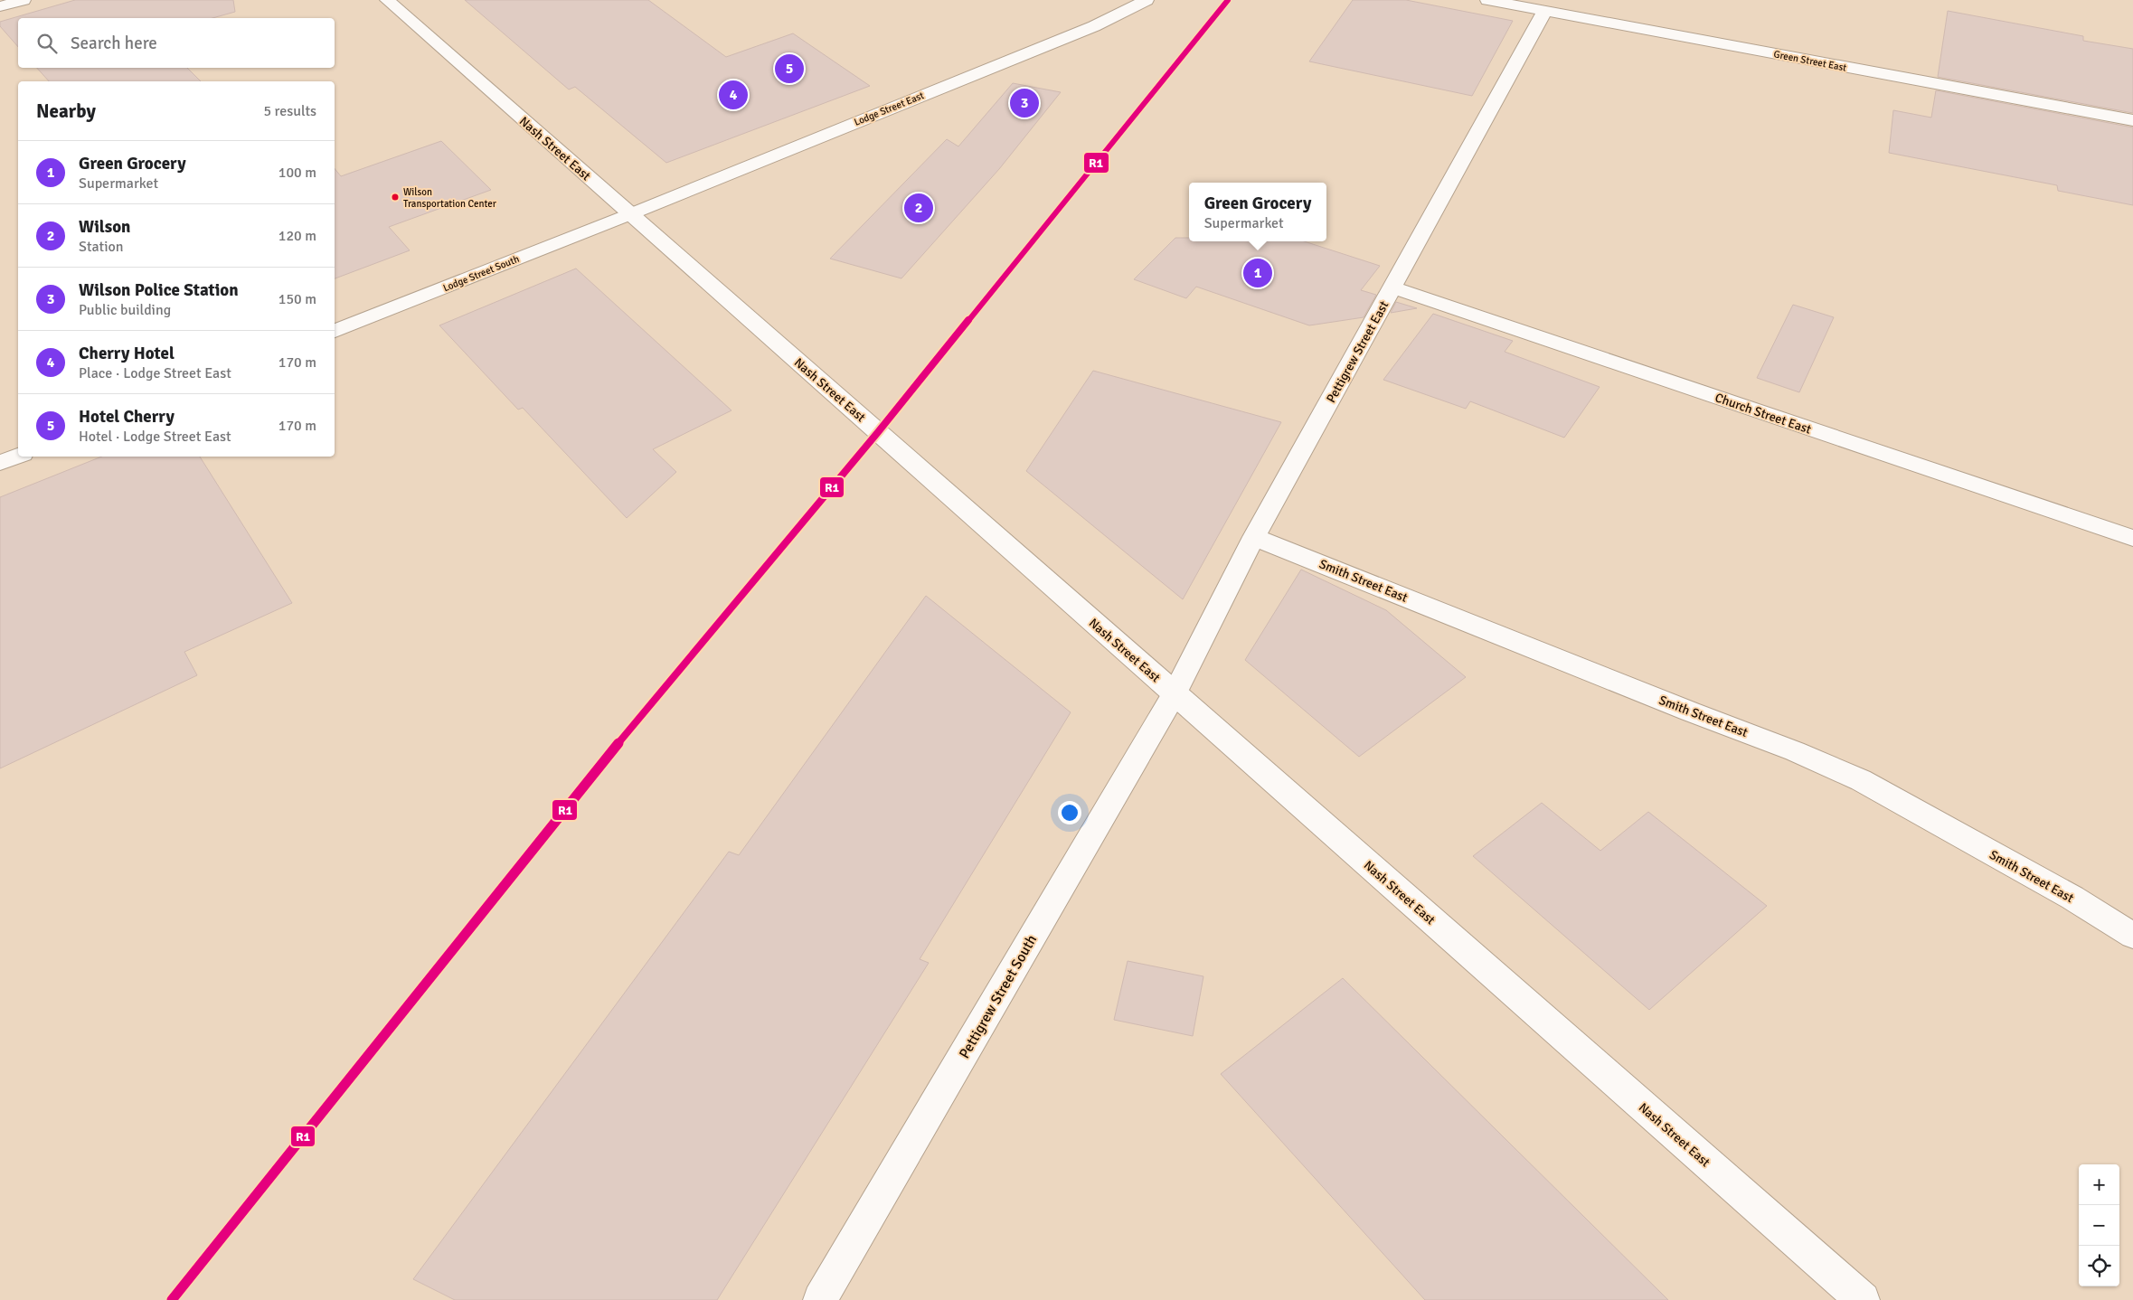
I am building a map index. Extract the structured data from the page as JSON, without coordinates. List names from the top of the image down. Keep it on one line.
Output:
{"streets":{"street":["Green Street East","Lodge Street East","Nash Street East","Lodge Street South","Pettigrew Street East","Church Street East","Smith Street East","Pettigrew Street South"]},"crossings":[["Green Street East","Pettigrew Street East"],["Lodge Street East","Nash Street East"],["Lodge Street East","Lodge Street South"],["Nash Street East","Lodge Street South"],["Nash Street East","Pettigrew Street East"],["Nash Street East","Pettigrew Street South"],["Pettigrew Street East","Church Street East"],["Pettigrew Street East","Smith Street East"],["Pettigrew Street East","Pettigrew Street South"]],"places":["Wilson Transportation Center"],"lines":["transit line R1"],"page":{"search":"Search here","pins":["5","4","3","2","1"],"heading":["Nearby","5 results"],"list":[{"mark":"1","name":"Green Grocery","note":"Supermarket","value":"100 m"},{"mark":"2","name":"Wilson","note":"Station","value":"120 m"},{"mark":"3","name":"Wilson Police Station","note":"Public building","value":"150 m"},{"mark":"4","name":"Cherry Hotel","note":"Place · Lodge Street East","value":"170 m"},{"mark":"5","name":"Hotel Cherry","note":"Hotel · Lodge Street East","value":"170 m"}],"popup":["Green Grocery","Supermarket"],"map_buttons":["+","−"]}}
